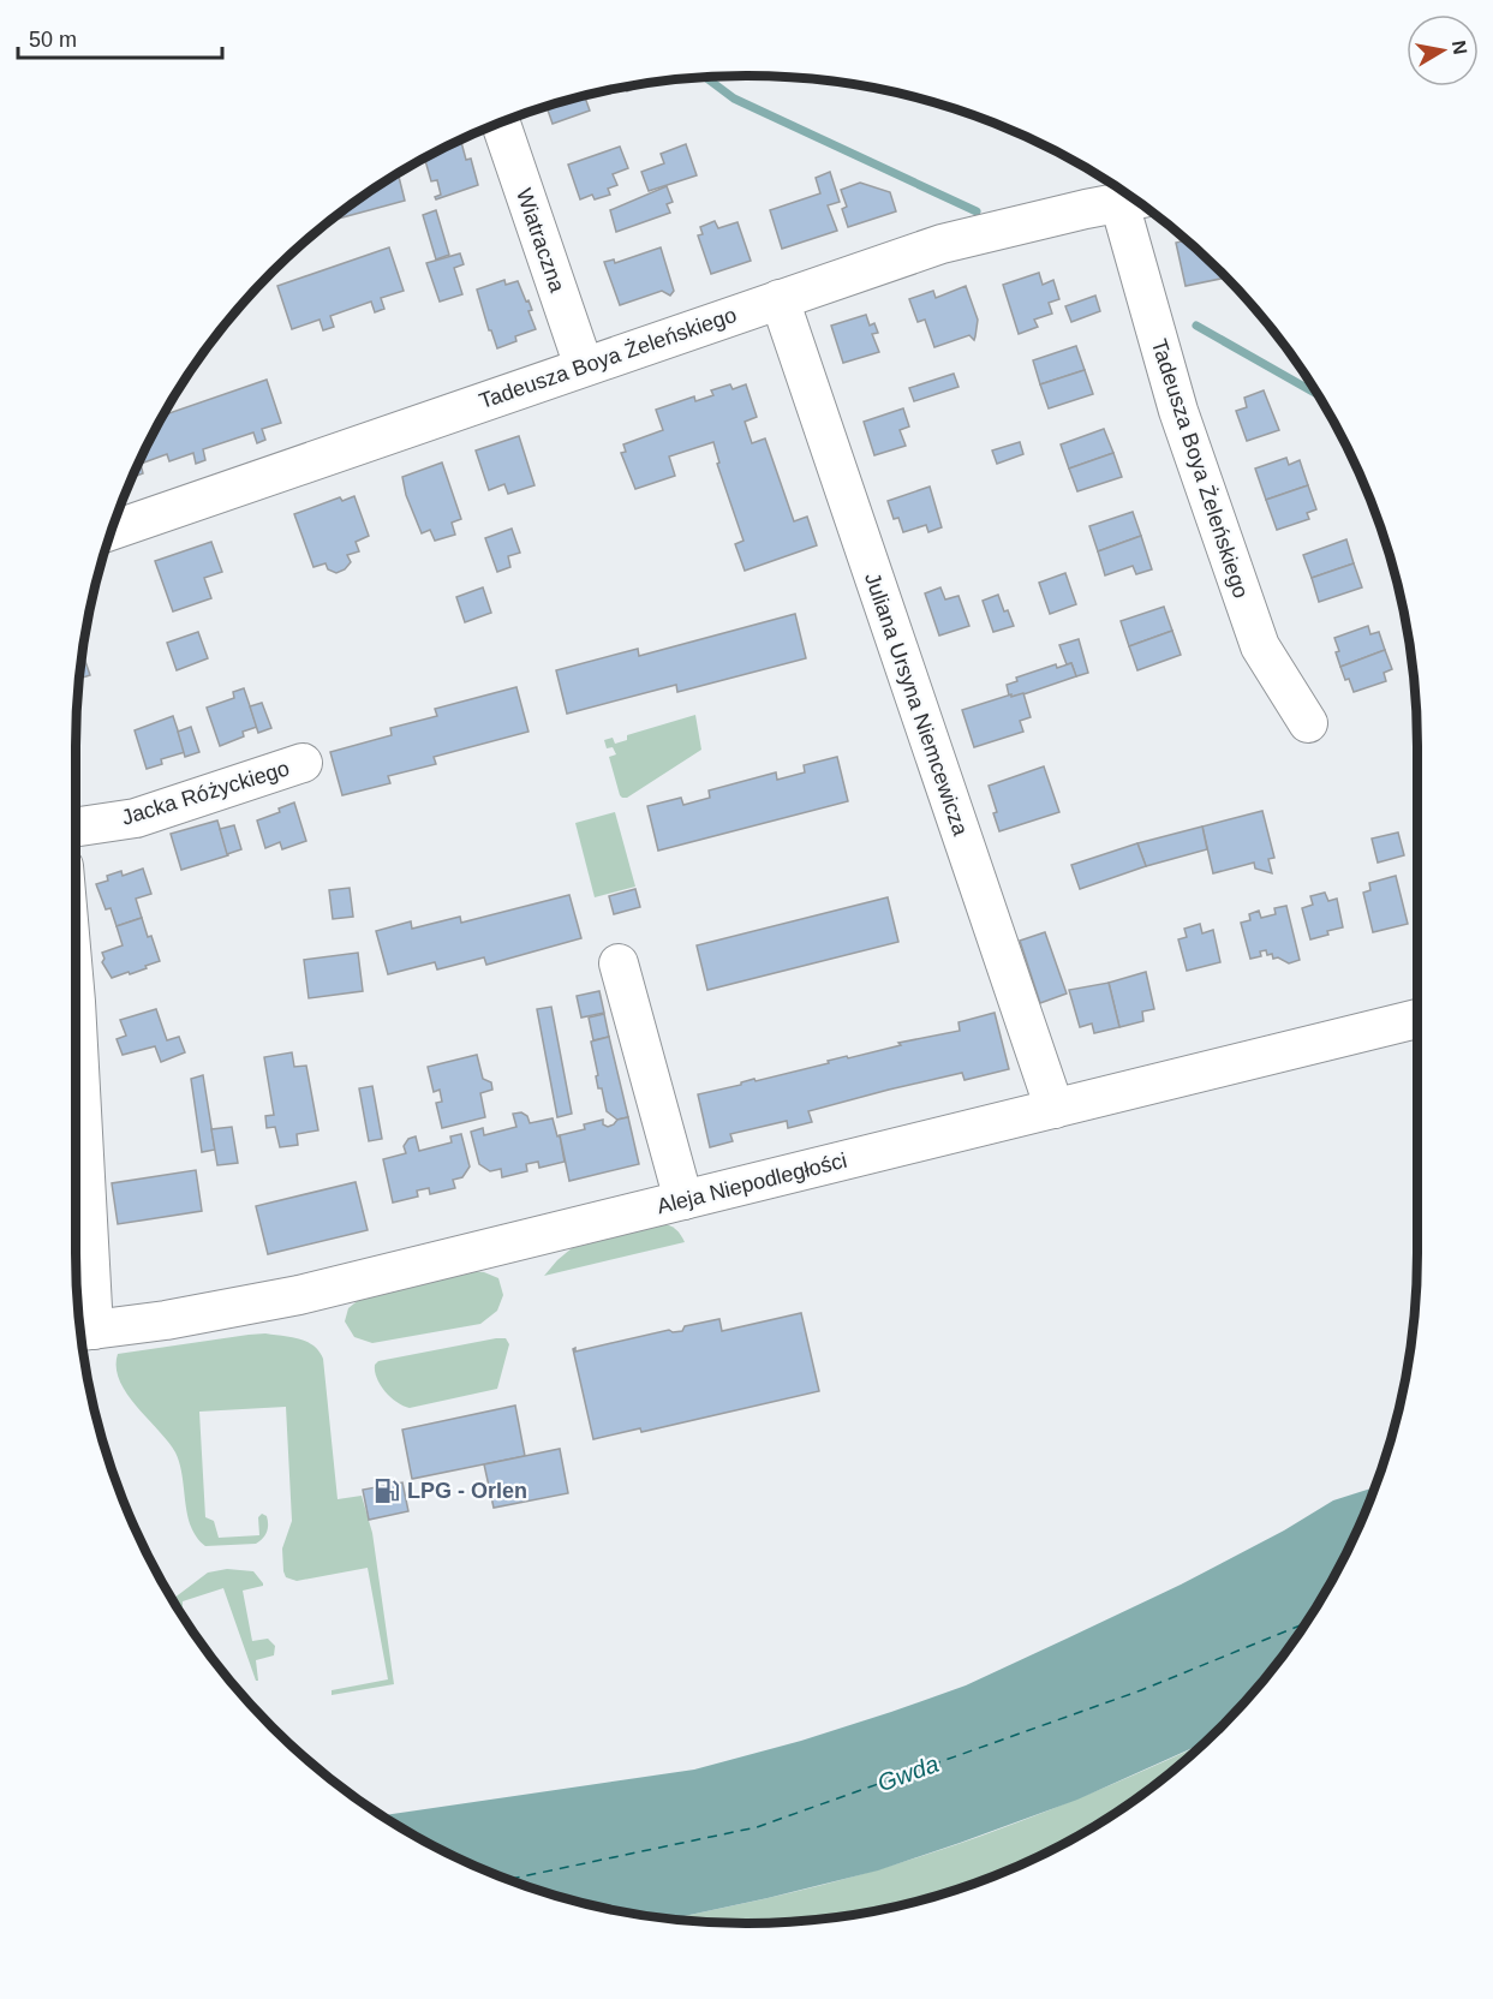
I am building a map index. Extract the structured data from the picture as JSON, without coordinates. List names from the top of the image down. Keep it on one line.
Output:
{"streets":{"street":["Wiatraczna","Tadeusza Boya Żeleńskiego","Juliana Ursyna Niemcewicza","Jacka Różyckiego","Aleja Niepodległości"]},"crossings":[["Wiatraczna","Tadeusza Boya Żeleńskiego"],["Tadeusza Boya Żeleńskiego","Juliana Ursyna Niemcewicza"],["Juliana Ursyna Niemcewicza","Aleja Niepodległości"]],"water":["Gwda"],"places":{"fuel station":["LPG - Orlen"]},"scale_bar":"50 m","north":"right"}
